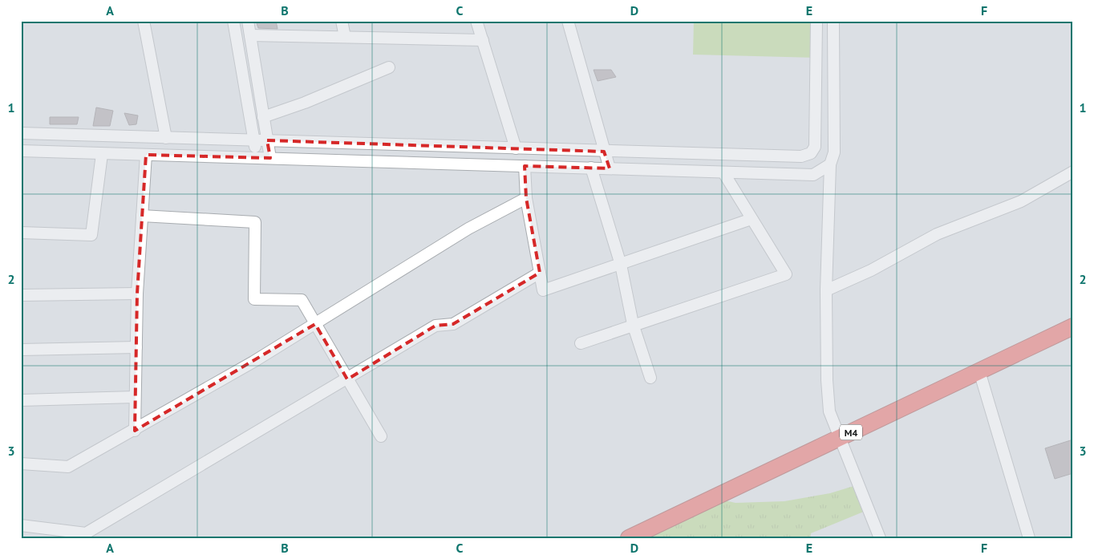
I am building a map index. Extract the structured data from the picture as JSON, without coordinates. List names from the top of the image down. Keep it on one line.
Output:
{"streets":{"highway":["M4"]},"grid":{"columns":["A","B","C","D","E","F"],"rows":["1","2","3"]}}
